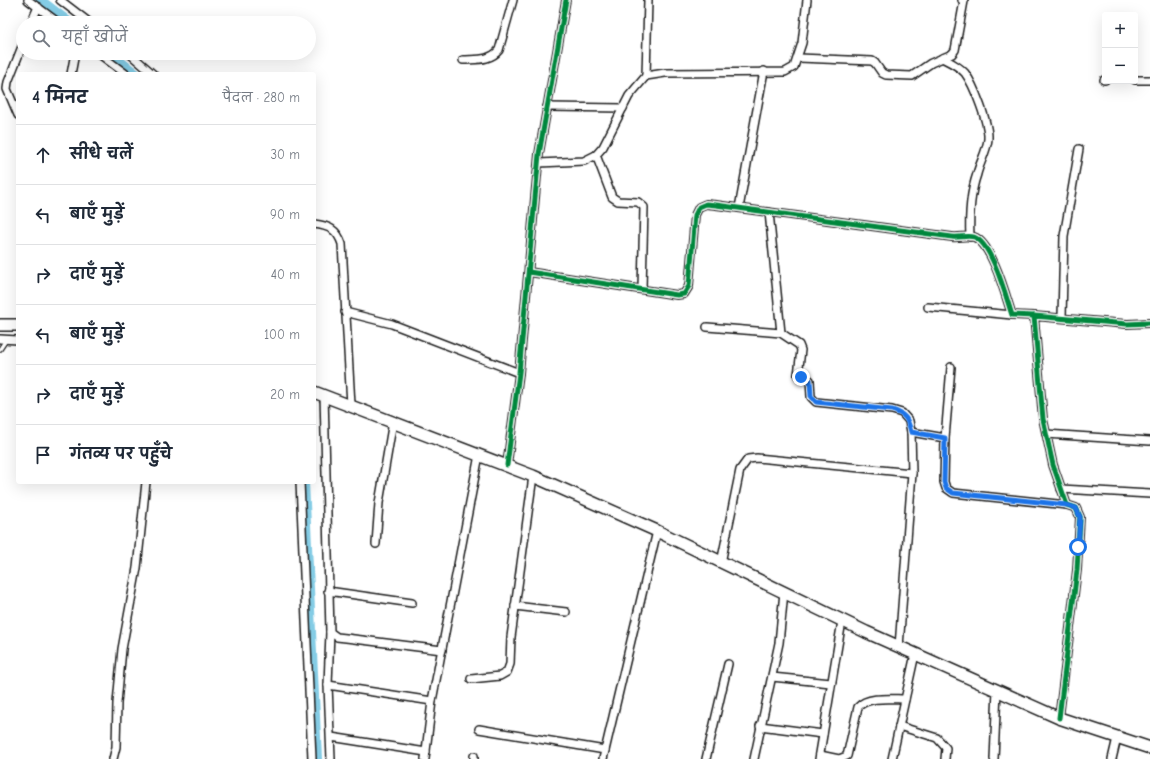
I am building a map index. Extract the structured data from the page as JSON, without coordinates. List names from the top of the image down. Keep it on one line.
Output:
{"page":{"map_buttons":["+","−"],"search":"यहाँ खोजें","heading":["4 मिनट","पैदल · 280 m"],"list":[["सीधे चलें","30 m"],["बाएँ मुड़ें","90 m"],["दाएँ मुड़ें","40 m"],["बाएँ मुड़ें","100 m"],["दाएँ मुड़ें","20 m"],"गंतव्य पर पहुँचे"]}}
